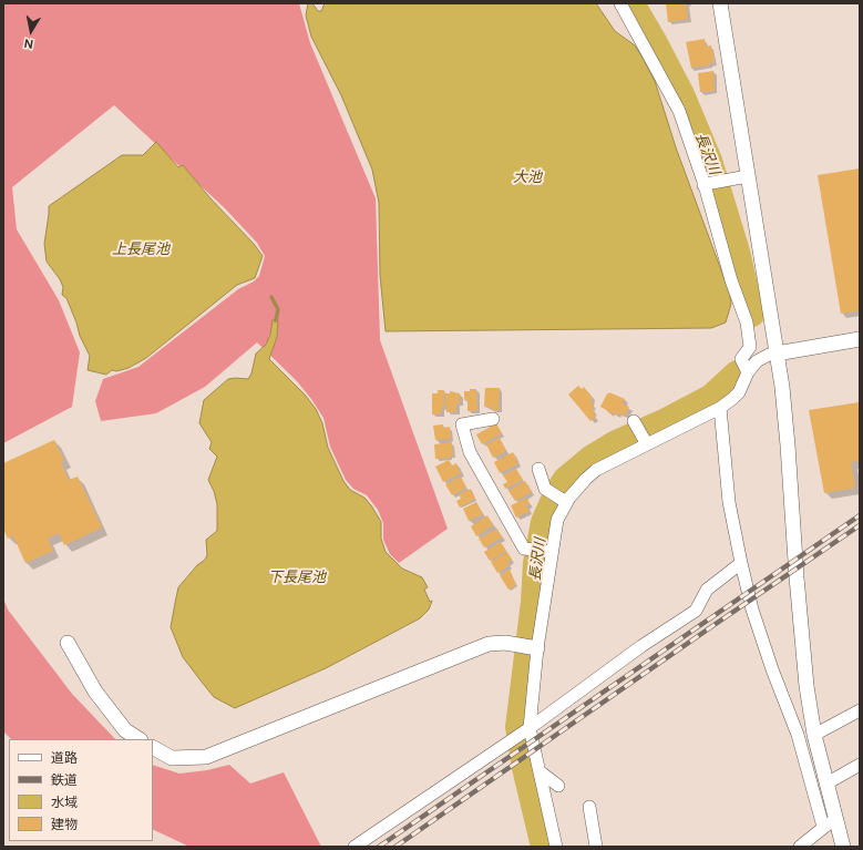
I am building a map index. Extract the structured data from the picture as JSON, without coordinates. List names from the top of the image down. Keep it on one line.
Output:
{"water":["長沢川","大池","上長尾池","下長尾池"],"legend":["道路","鉄道","水域","建物"],"north":"bottom"}
